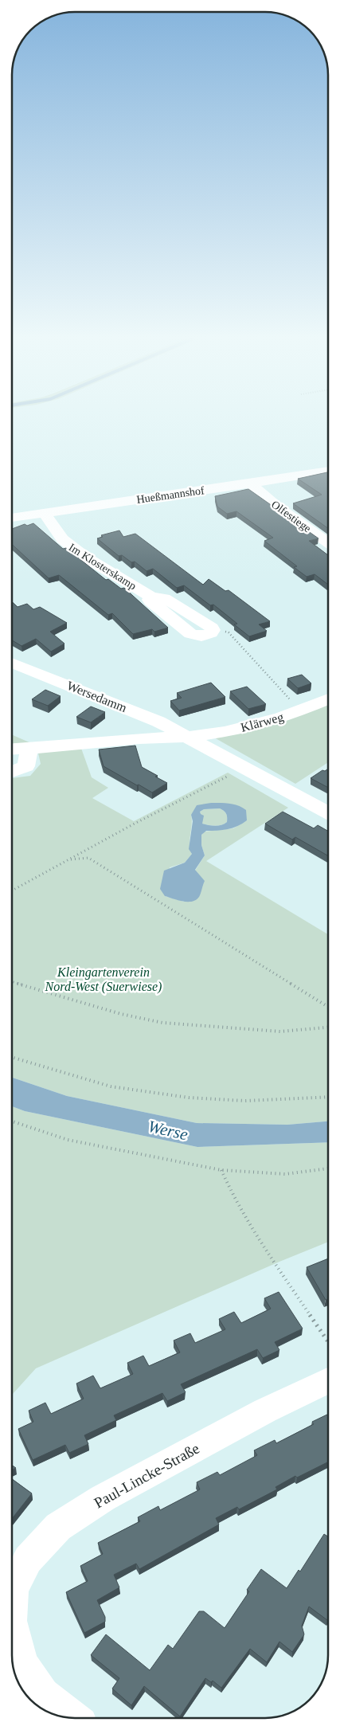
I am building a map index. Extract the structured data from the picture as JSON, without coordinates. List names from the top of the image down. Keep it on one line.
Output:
{"streets":{"street":["Hueßmannshof","Olfestiege","Im Klosterskamp","Wersedamm","Klärweg","Paul-Lincke-Straße"]},"crossings":[["Hueßmannshof","Olfestiege"],["Hueßmannshof","Im Klosterskamp"],["Wersedamm","Klärweg"]],"water":["Werse"],"parks":["Kleingartenverein Nord-West (Suerwiese)"]}
